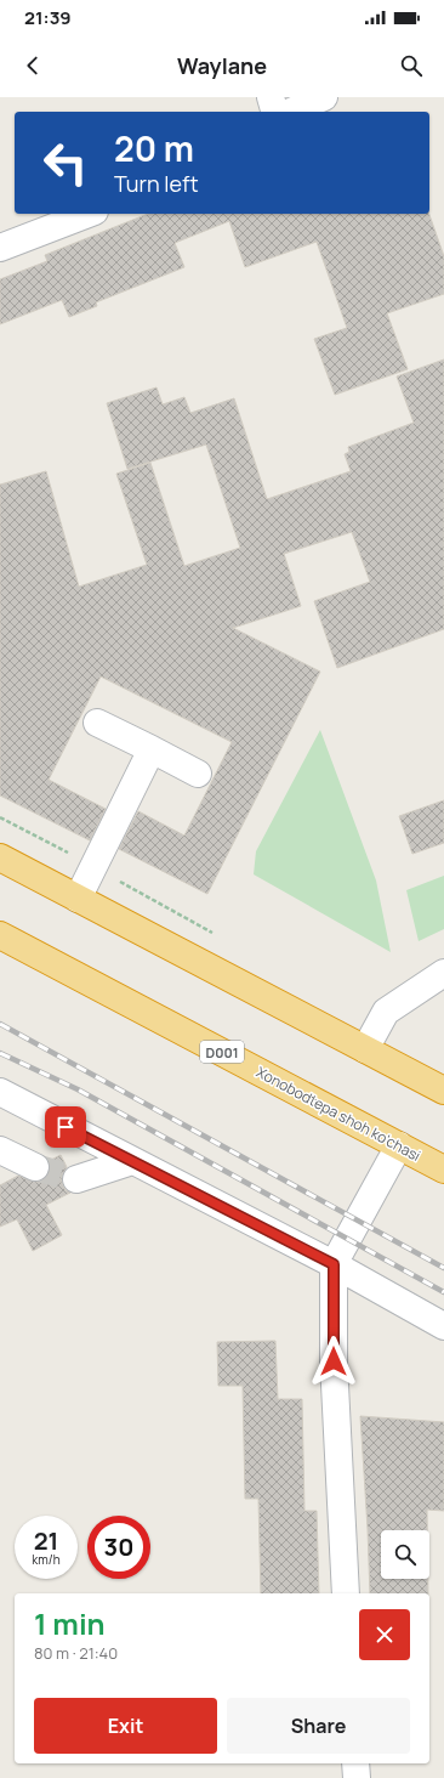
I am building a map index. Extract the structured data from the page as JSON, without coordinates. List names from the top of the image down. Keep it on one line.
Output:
{"streets":{"highway":["D001","Xonobodtepa shoh ko'chasi"]},"page":{"status":"21:39","header":"Waylane","turn":["20 m","Turn left"],"speed":"21 km/h","limit":"30","heading":["1 min","80 m · 21:40"],"buttons":["Exit","Share"]}}
